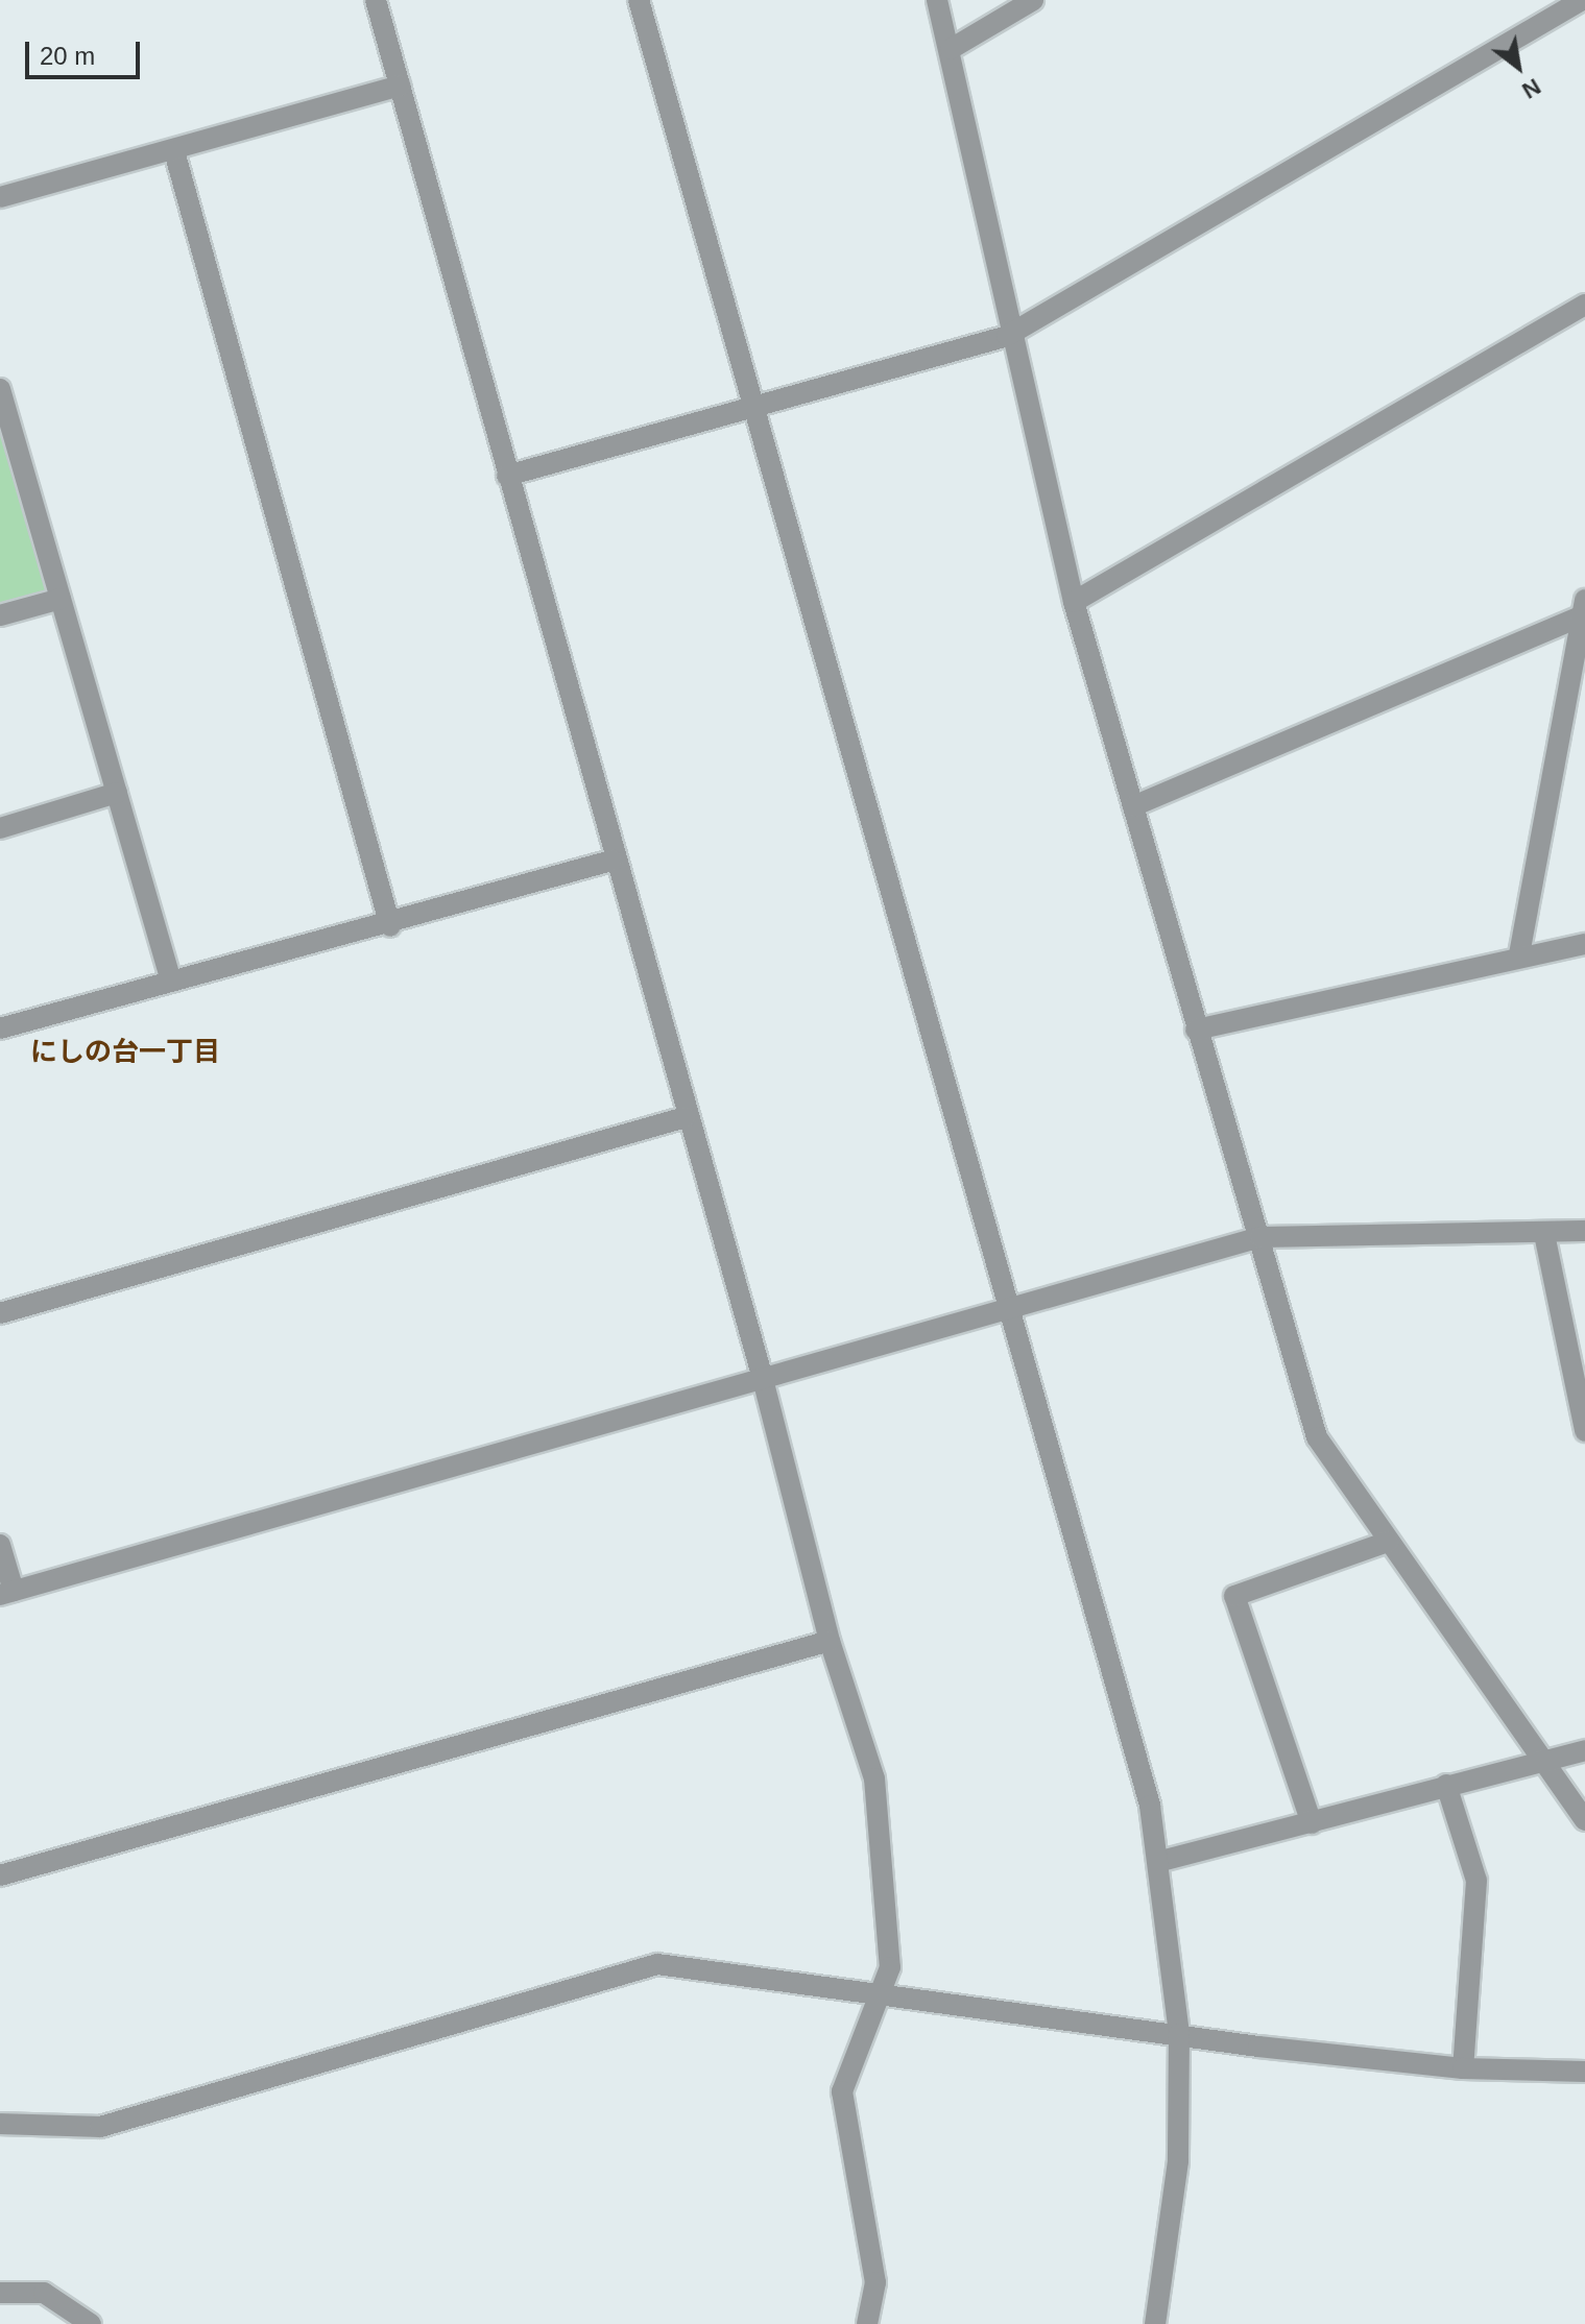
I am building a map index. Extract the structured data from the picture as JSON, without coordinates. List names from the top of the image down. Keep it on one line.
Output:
{"districts":["にしの台一丁目"],"scale_bar":"20 m","north":"bottom right"}
